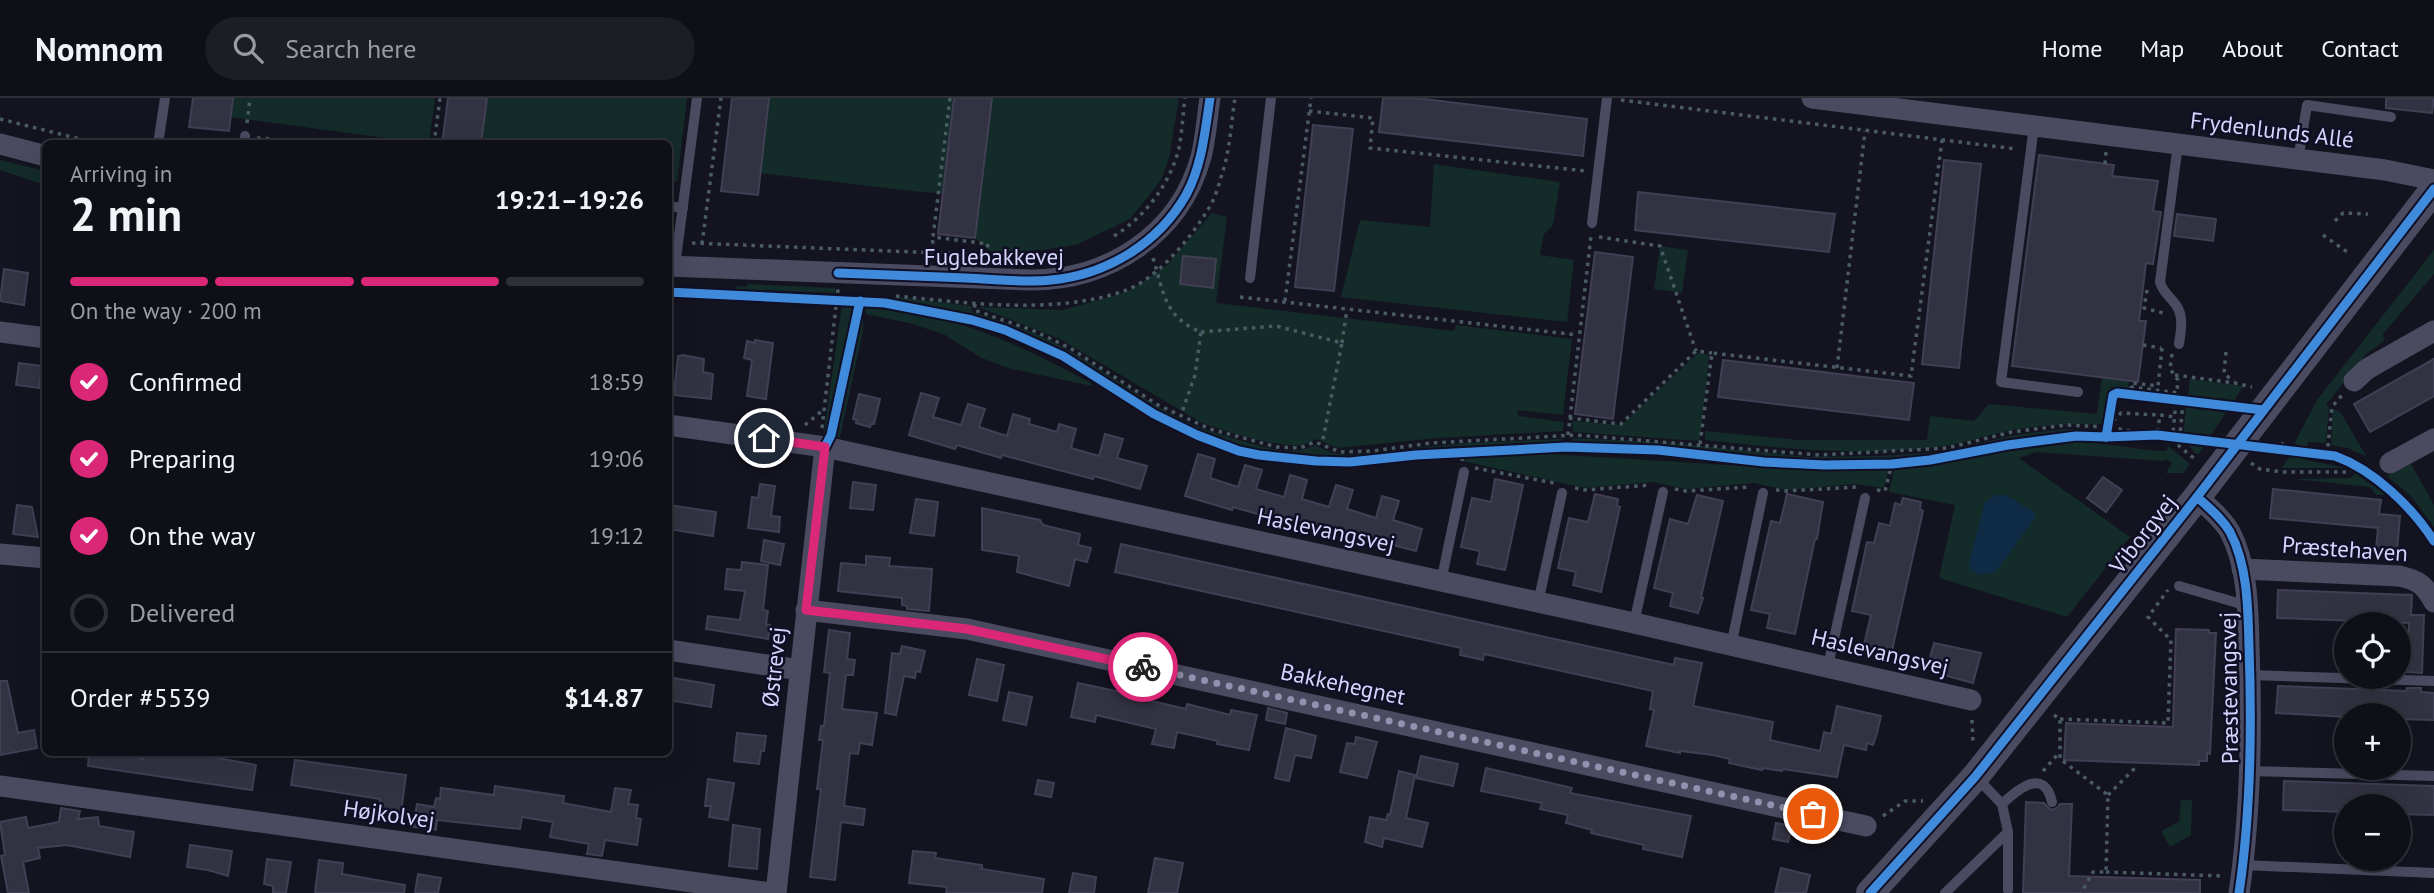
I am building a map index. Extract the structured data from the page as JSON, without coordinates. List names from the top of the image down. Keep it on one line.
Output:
{"streets":{"street":["Frydenlunds Allé","Fuglebakkevej","Haslevangsvej","Viborgvej","Præstehaven","Østrevej","Bakkehegnet","Præstevangsvej","Højkolvej"]},"crossings":[["Haslevangsvej","Østrevej"],["Viborgvej","Præstevangsvej"],["Præstehaven","Præstevangsvej"],["Østrevej","Bakkehegnet"]],"page":{"header":"Nomnom","search":"Search here","nav":["Home","Map","About","Contact"],"heading":["2 min","Arriving in","19:21–19:26"],"panel":["Order #5539","$14.87"],"bar":"On the way · 200 m","list":[["Confirmed","18:59"],["Preparing","19:06"],["On the way","19:12"],"Delivered"],"map_buttons":["+","−"]}}
